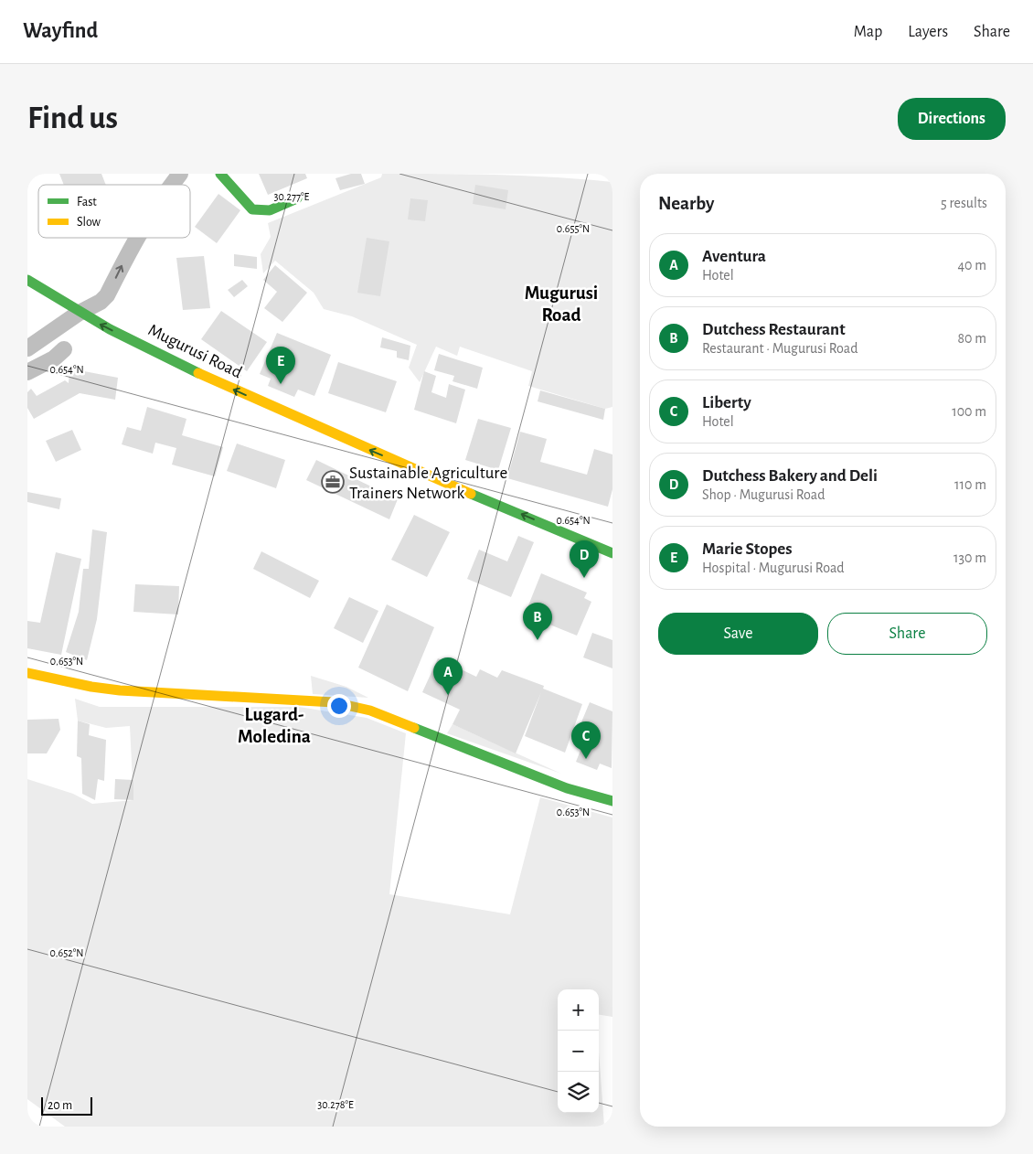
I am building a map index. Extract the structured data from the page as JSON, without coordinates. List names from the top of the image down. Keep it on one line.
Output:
{"streets":{"street":["Mugurusi Road"]},"one_way":["Mugurusi Road"],"districts":["Mugurusi Road","Lugard- Moledina"],"places":{"office":["Sustainable Agriculture Trainers Network"]},"legend":["Fast","Slow"],"scale_bar":"20 m","page":{"header":"Wayfind","nav":["Map","Layers","Share"],"buttons":["Directions",["Save","Share"]],"title":"Find us","heading":["Nearby","5 results"],"list":[{"mark":"A","name":"Aventura","note":"Hotel","value":"40 m"},{"mark":"B","name":"Dutchess Restaurant","note":"Restaurant · Mugurusi Road","value":"80 m"},{"mark":"C","name":"Liberty","note":"Hotel","value":"100 m"},{"mark":"D","name":"Dutchess Bakery and Deli","note":"Shop · Mugurusi Road","value":"110 m"},{"mark":"E","name":"Marie Stopes","note":"Hospital · Mugurusi Road","value":"130 m"}],"pins":["E","D","B","A","C"],"map_buttons":["+","−"],"scale":"20 m"},"coordinates":["30.277°E","0.655°N","0.654°N","0.653°N","0.652°N","30.278°E"]}
